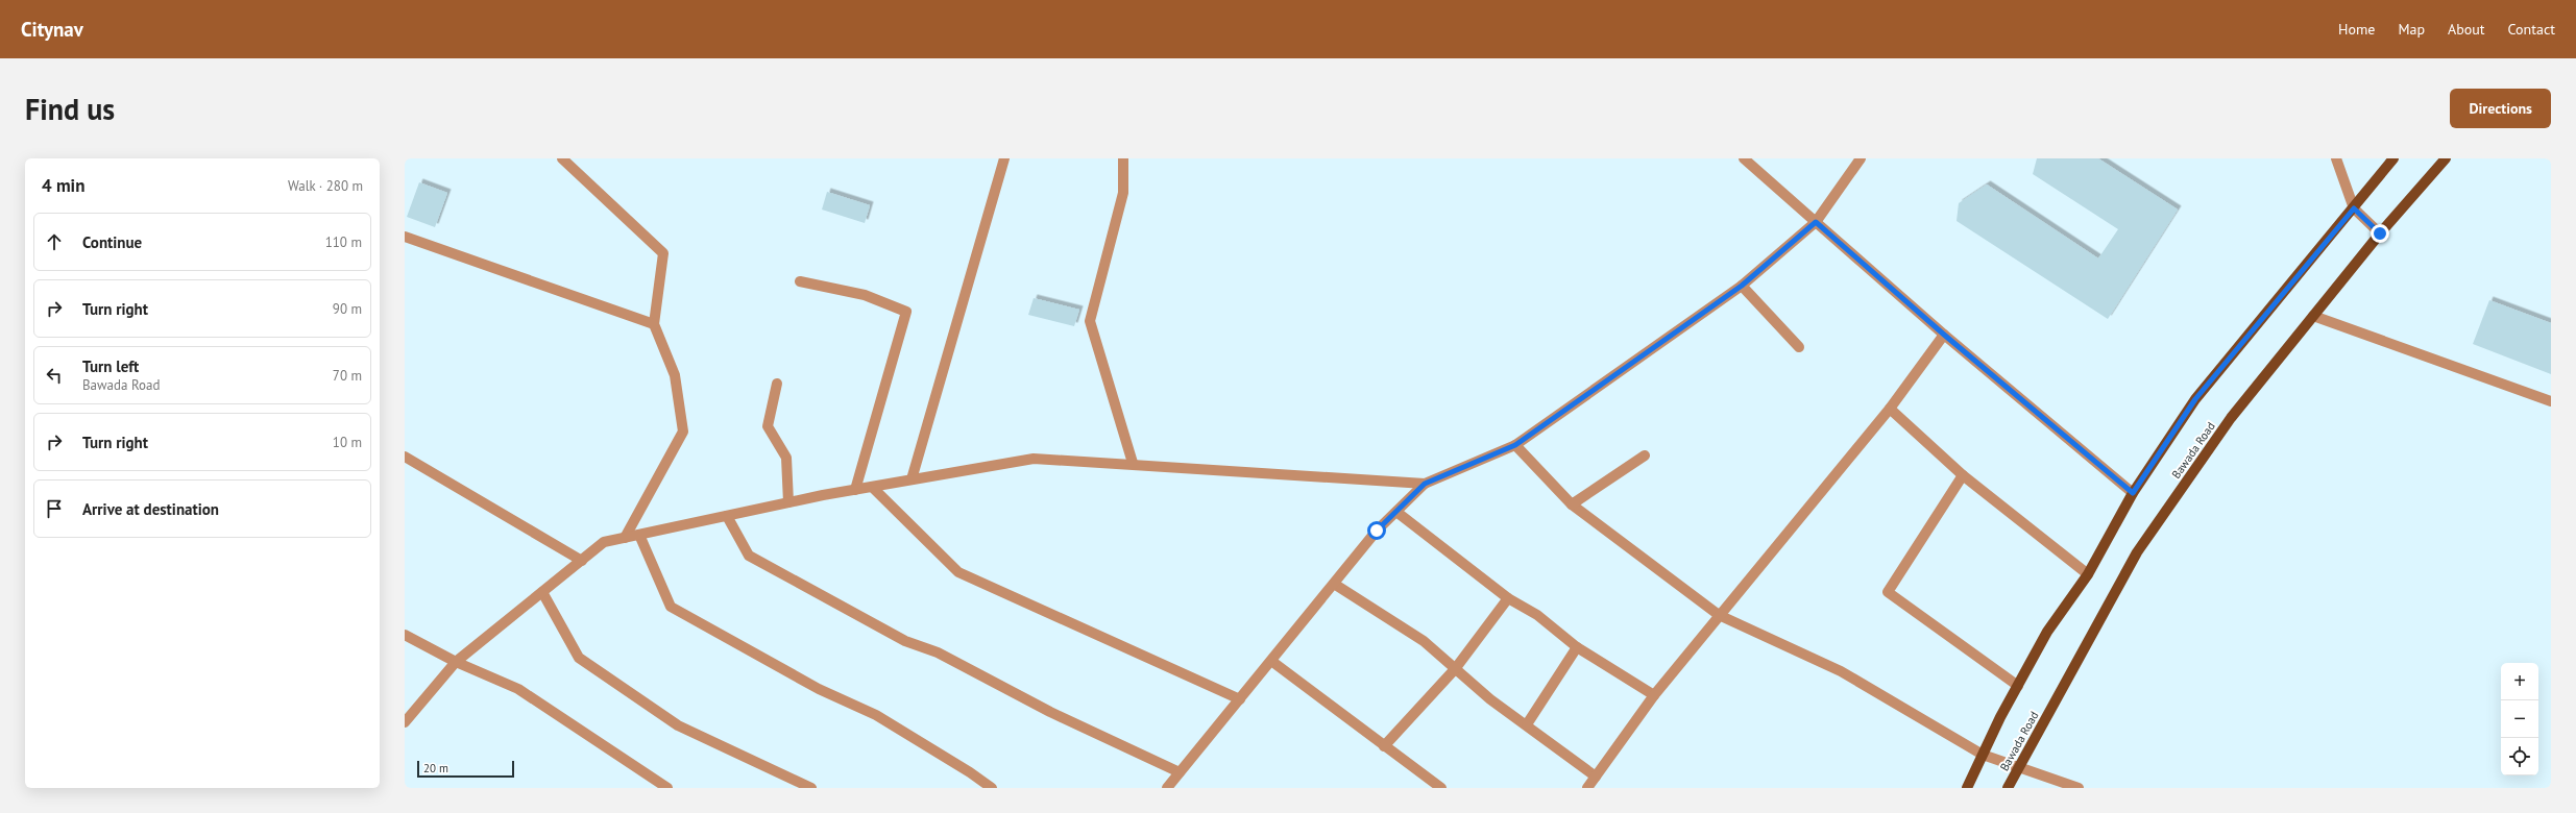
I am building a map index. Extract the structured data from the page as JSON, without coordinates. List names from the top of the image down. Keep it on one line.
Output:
{"streets":{"main road":["Bawada Road"]},"scale_bar":"20 m","page":{"header":"Citynav","nav":["Home","Map","About","Contact"],"buttons":"Directions","title":"Find us","heading":["4 min","Walk · 280 m"],"list":[["Continue","110 m"],["Turn right","90 m"],["Turn left","Bawada Road","70 m"],["Turn right","10 m"],"Arrive at destination"],"map_buttons":["+","−"],"scale":"20 m"}}
